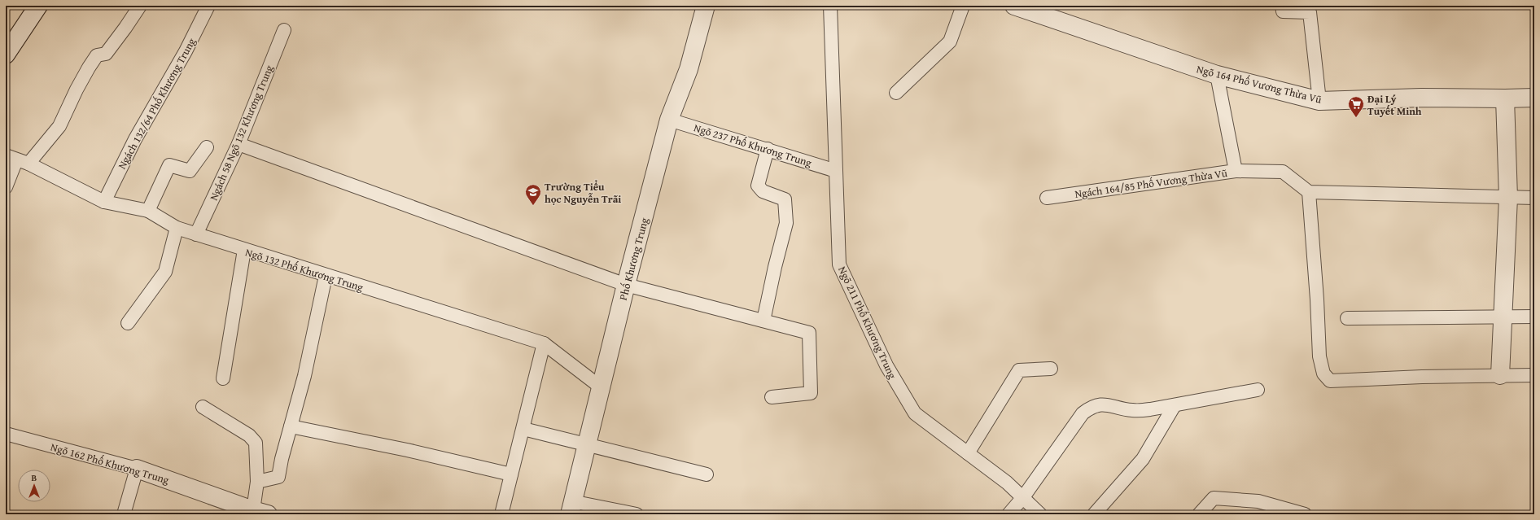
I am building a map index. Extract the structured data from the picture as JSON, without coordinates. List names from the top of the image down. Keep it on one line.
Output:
{"streets":{"street":["Ngõ 164 Phố Vương Thừa Vũ","Phố Khương Trung","Ngõ 162 Phố Khương Trung"],"lane":["Ngách 132/64 Phố Khương Trung","Ngách 58 Ngõ 132 Khương Trung","Ngõ 237 Phố Khương Trung","Ngách 164/85 Phố Vương Thừa Vũ","Ngõ 132 Phố Khương Trung","Ngõ 211 Phố Khương Trung"]},"crossings":[["Ngõ 164 Phố Vương Thừa Vũ","Ngách 164/85 Phố Vương Thừa Vũ"],["Ngách 132/64 Phố Khương Trung","Ngõ 132 Phố Khương Trung"],["Ngách 58 Ngõ 132 Khương Trung","Ngõ 132 Phố Khương Trung"],["Ngõ 237 Phố Khương Trung","Phố Khương Trung"],["Ngõ 237 Phố Khương Trung","Ngõ 211 Phố Khương Trung"],["Phố Khương Trung","Ngõ 132 Phố Khương Trung"]],"places":{"supermarket":["Đại Lý Tuyết Minh"],"school or university":["Trường Tiểu học Nguyễn Trãi"]},"north":"top"}
